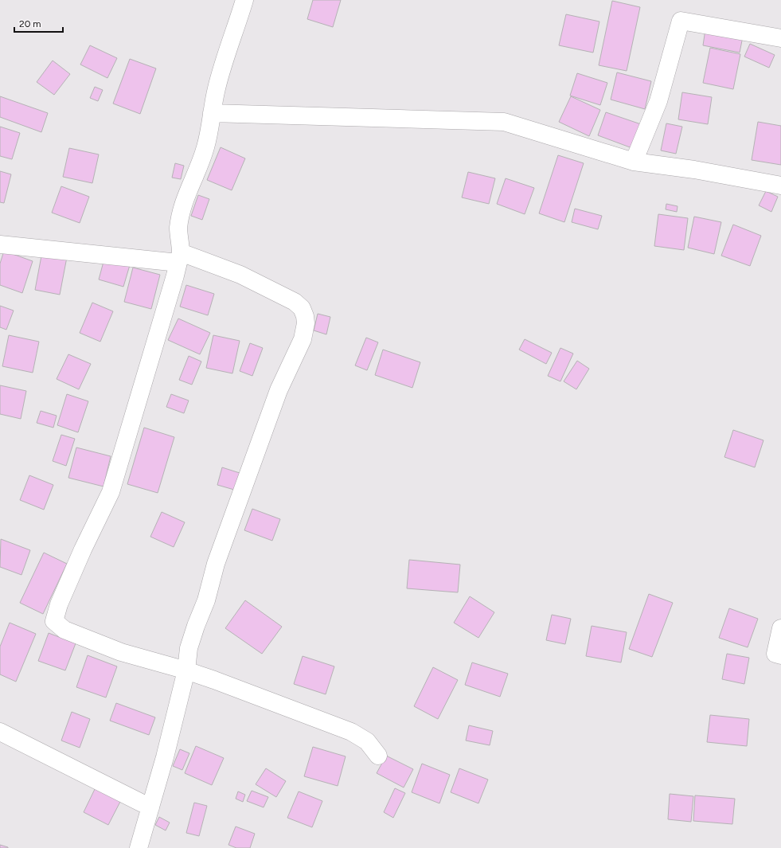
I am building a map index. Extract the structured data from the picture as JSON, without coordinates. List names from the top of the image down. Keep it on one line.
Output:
{"scale_bar":"20 m"}
